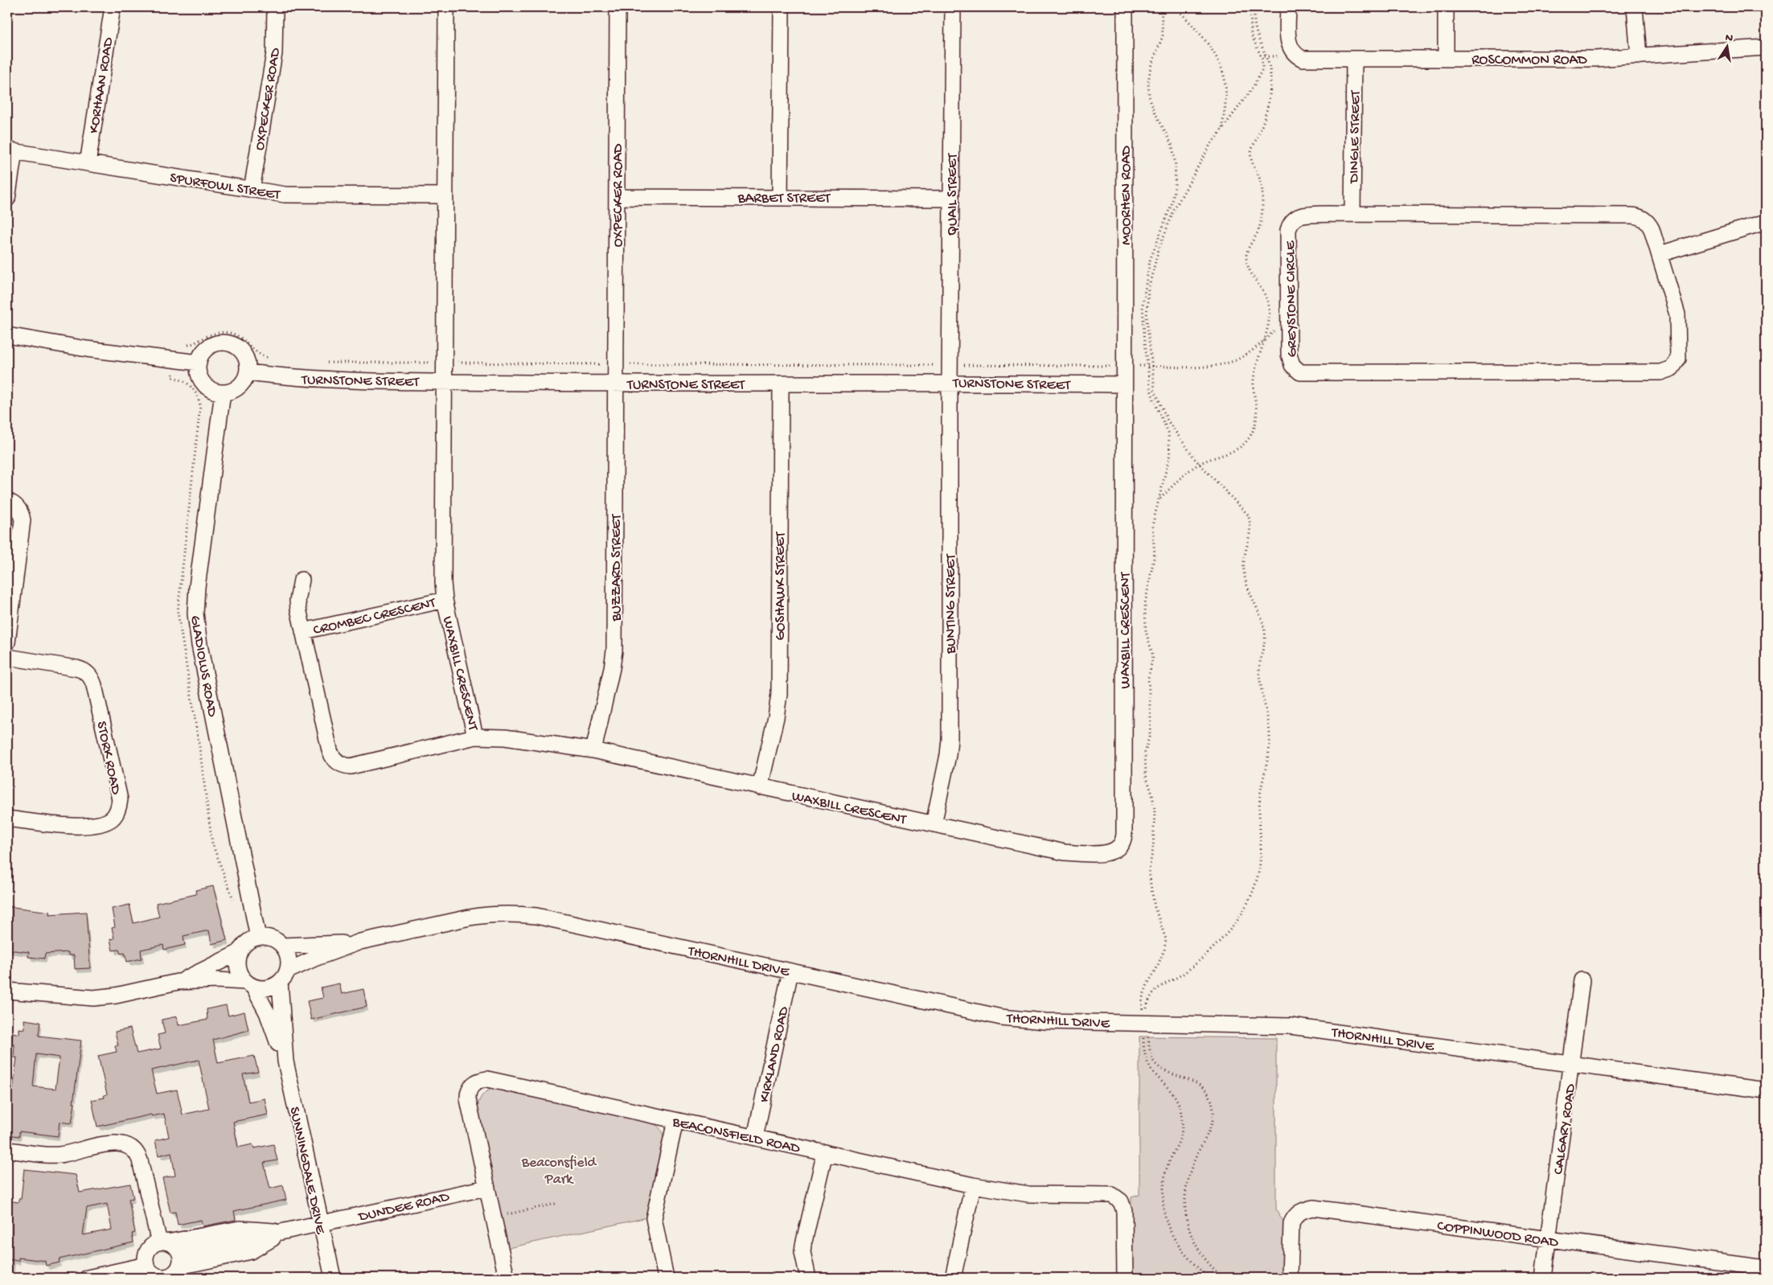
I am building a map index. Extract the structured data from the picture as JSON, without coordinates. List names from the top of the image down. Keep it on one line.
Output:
{"streets":{"street":["ROSCOMMON ROAD","KORHAAN ROAD","OXPECKER ROAD","DINGLE STREET","SPURFOWL STREET","QUAIL STREET","MOORHEN ROAD","BARBET STREET","GREYSTONE CIRCLE","TURNSTONE STREET","BUZZARD STREET","GOSHAWK STREET","BUNTING STREET","CROMBEC CRESCENT","WAXBILL CRESCENT","GLADIOLUS ROAD","STORK ROAD","THORNHILL DRIVE","KIRKLAND ROAD","CALGARY ROAD","BEACONSFIELD ROAD","SUNNINGDALE DRIVE","DUNDEE ROAD","COPPINWOOD ROAD"]},"crossings":[["ROSCOMMON ROAD","DINGLE STREET"],["KORHAAN ROAD","SPURFOWL STREET"],["OXPECKER ROAD","SPURFOWL STREET"],["OXPECKER ROAD","BARBET STREET"],["OXPECKER ROAD","TURNSTONE STREET"],["OXPECKER ROAD","BUZZARD STREET"],["DINGLE STREET","GREYSTONE CIRCLE"],["SPURFOWL STREET","WAXBILL CRESCENT"],["QUAIL STREET","BARBET STREET"],["QUAIL STREET","TURNSTONE STREET"],["QUAIL STREET","BUNTING STREET"],["MOORHEN ROAD","TURNSTONE STREET"],["MOORHEN ROAD","WAXBILL CRESCENT"],["TURNSTONE STREET","BUZZARD STREET"],["TURNSTONE STREET","GOSHAWK STREET"],["TURNSTONE STREET","BUNTING STREET"],["TURNSTONE STREET","WAXBILL CRESCENT"],["TURNSTONE STREET","GLADIOLUS ROAD"],["BUZZARD STREET","WAXBILL CRESCENT"],["GOSHAWK STREET","WAXBILL CRESCENT"],["BUNTING STREET","WAXBILL CRESCENT"],["CROMBEC CRESCENT","WAXBILL CRESCENT"],["GLADIOLUS ROAD","THORNHILL DRIVE"],["GLADIOLUS ROAD","SUNNINGDALE DRIVE"],["THORNHILL DRIVE","KIRKLAND ROAD"],["THORNHILL DRIVE","CALGARY ROAD"],["THORNHILL DRIVE","SUNNINGDALE DRIVE"],["KIRKLAND ROAD","BEACONSFIELD ROAD"],["CALGARY ROAD","COPPINWOOD ROAD"],["BEACONSFIELD ROAD","DUNDEE ROAD"],["SUNNINGDALE DRIVE","DUNDEE ROAD"]],"parks":["Beaconsfield Park"],"north":"top"}
